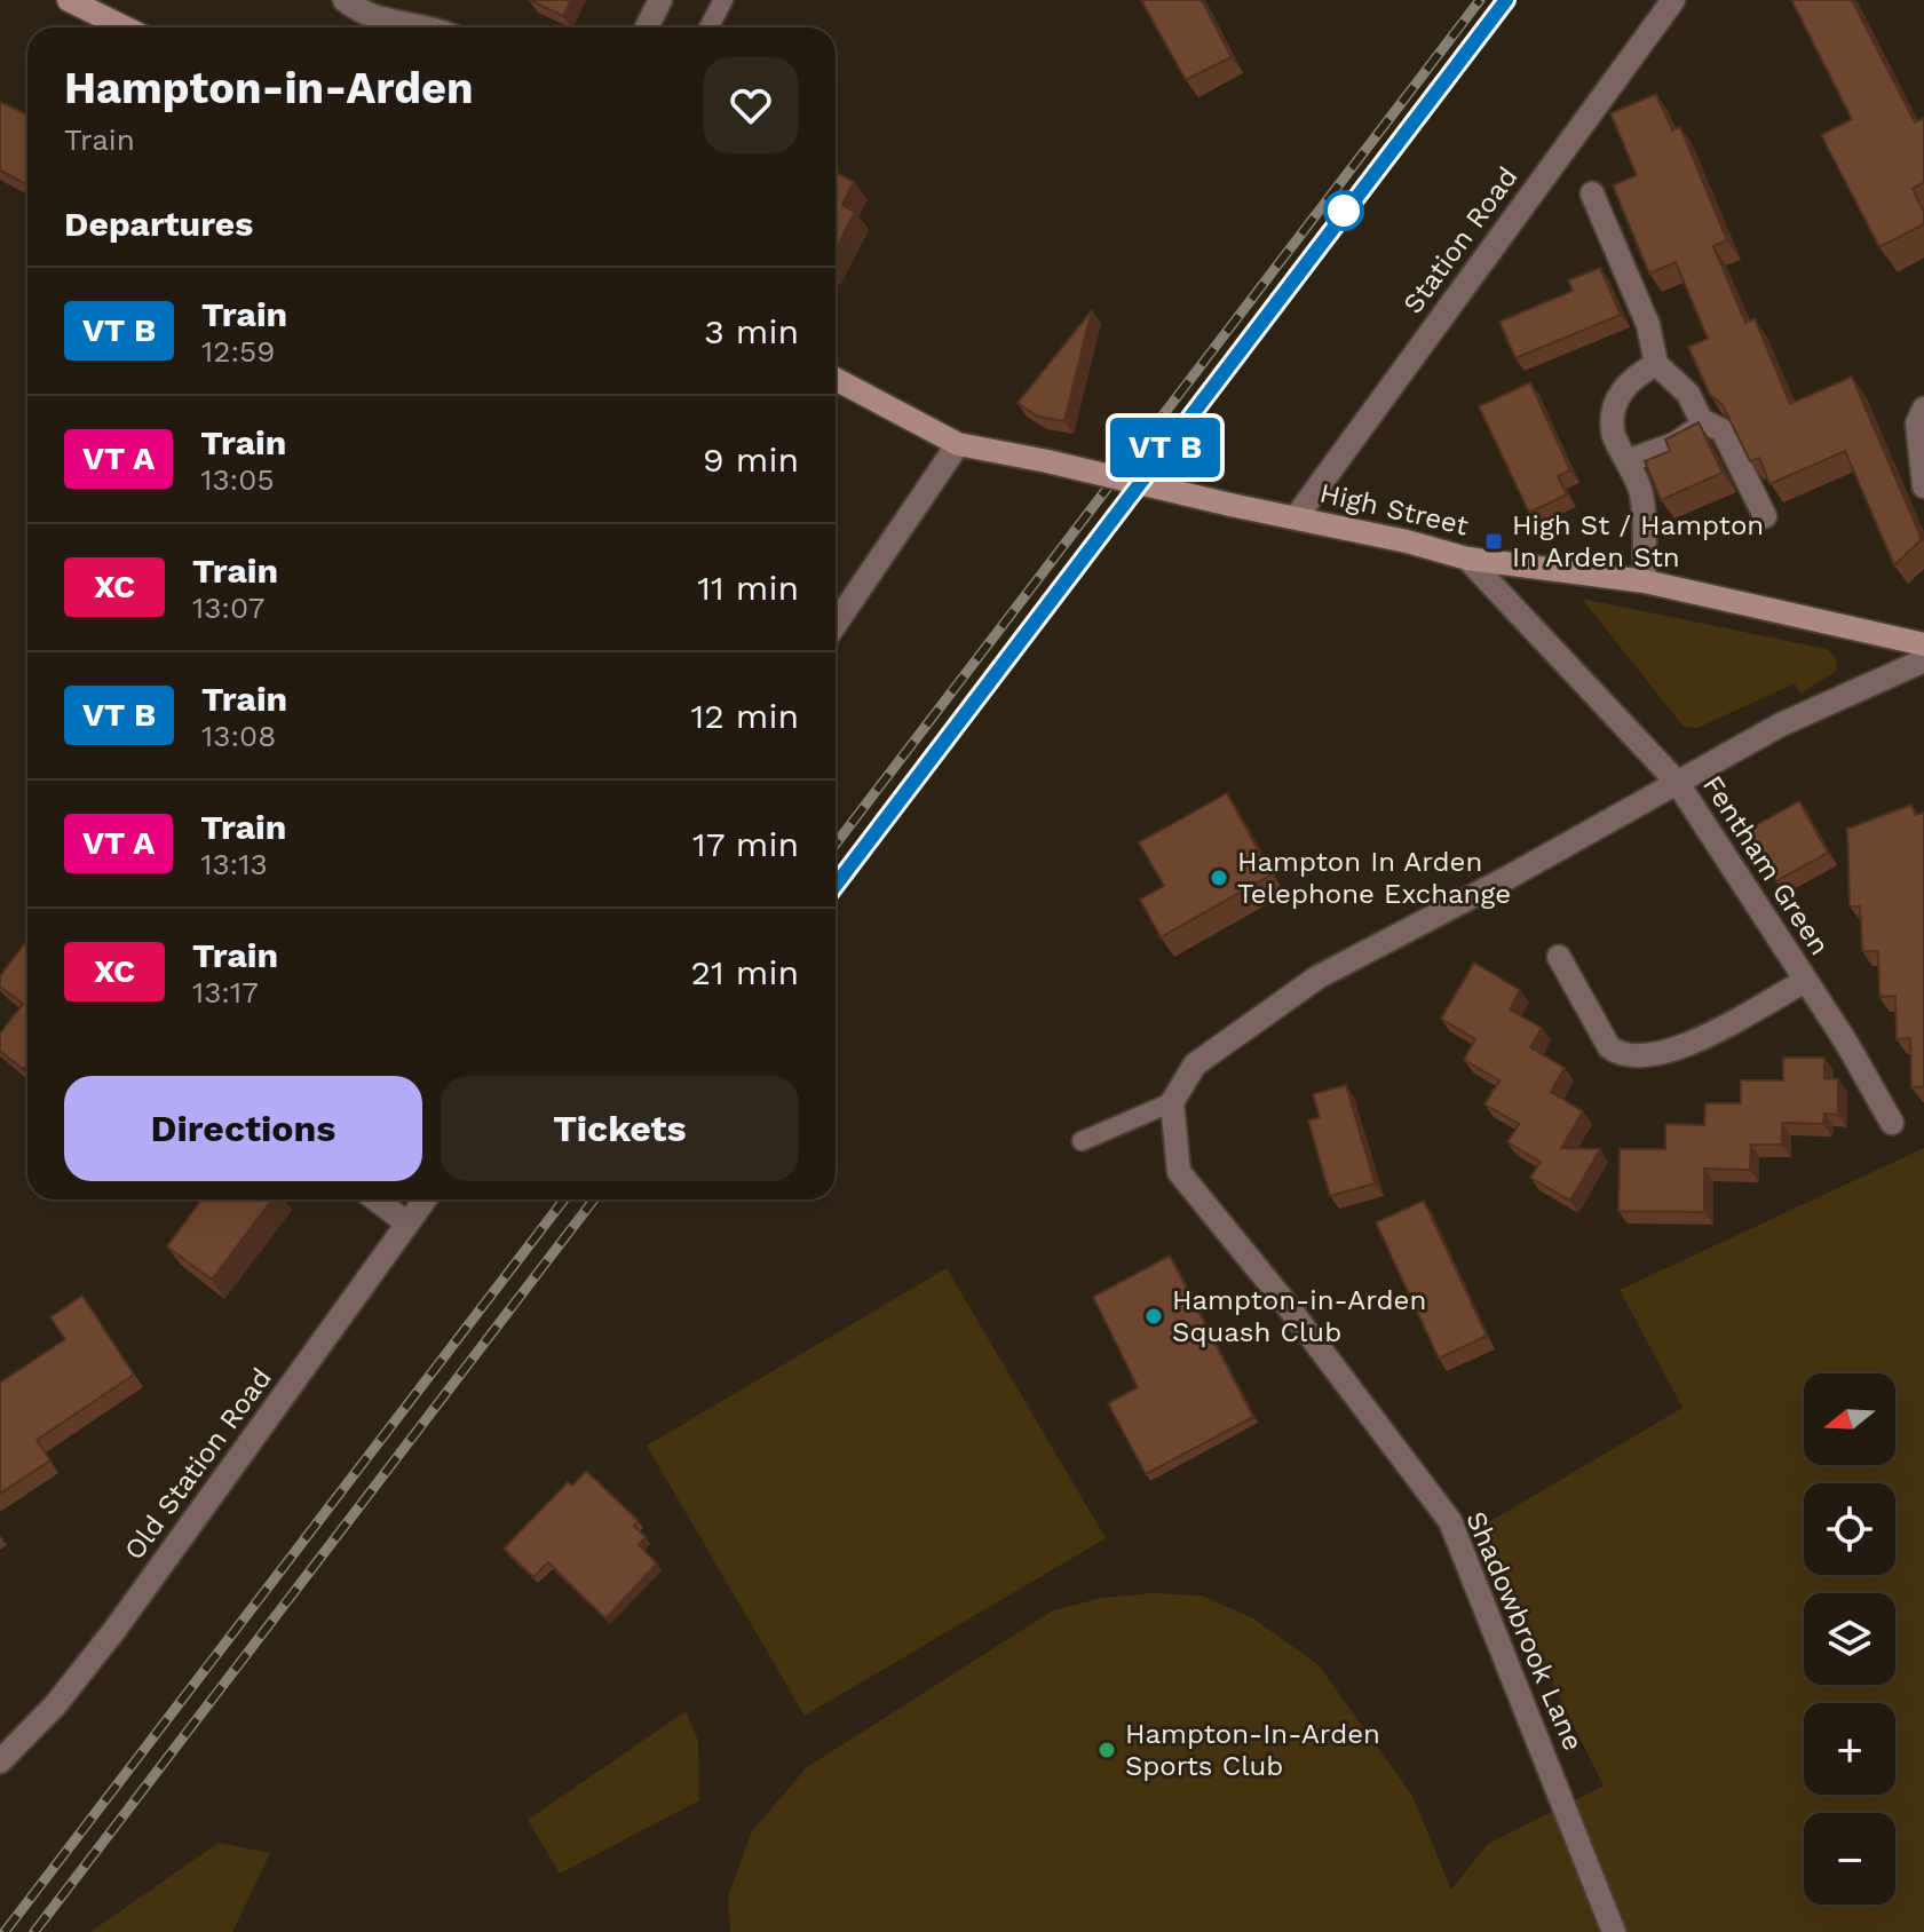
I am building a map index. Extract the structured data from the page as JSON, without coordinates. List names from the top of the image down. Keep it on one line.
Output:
{"streets":{"main road":["High Street"],"street":["Station Road","Fentham Green","Old Station Road","Shadowbrook Lane"]},"crossings":[["Station Road","High Street"]],"places":{"transit":["High St / Hampton In Arden Stn"],"other":["Hampton In Arden Telephone Exchange","Hampton-in-Arden Squash Club","Hampton-In-Arden Sports Club"]},"north":"left","page":{"on_map":"VT B","heading":[["Hampton-in-Arden","Train"],"Departures"],"list":[{"mark":"VT B","name":"Train","note":"12:59","value":"3 min"},{"mark":"VT A","name":"Train","note":"13:05","value":"9 min"},{"mark":"XC","name":"Train","note":"13:07","value":"11 min"},{"mark":"VT B","name":"Train","note":"13:08","value":"12 min"},{"mark":"VT A","name":"Train","note":"13:13","value":"17 min"},{"mark":"XC","name":"Train","note":"13:17","value":"21 min"}],"buttons":["Directions","Tickets"],"map_buttons":["+","−"]}}
